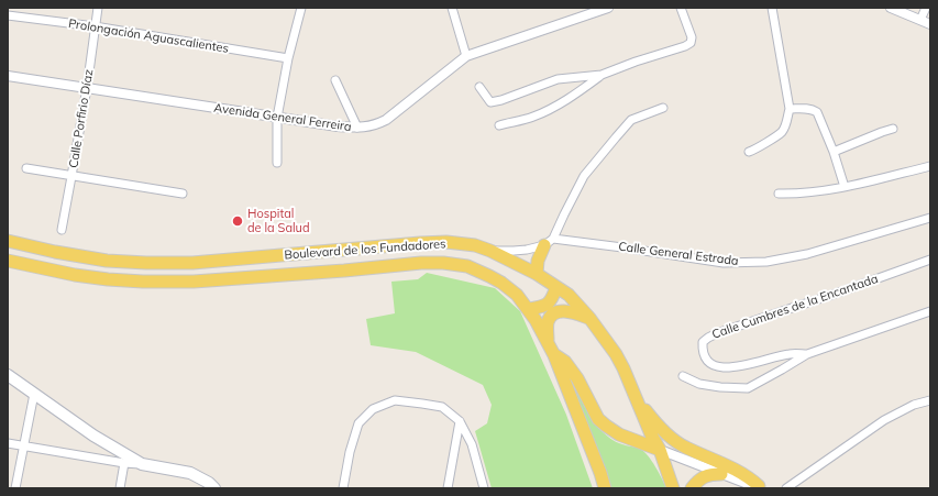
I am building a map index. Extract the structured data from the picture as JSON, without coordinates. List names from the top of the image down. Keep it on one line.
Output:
{"streets":{"main road":["Boulevard de los Fundadores"],"street":["Prolongación Aguascalientes","Avenida General Ferreira","Calle Porfirio Díaz","Calle General Estrada","Calle Cumbres de la Encantada"]},"crossings":[["Prolongación Aguascalientes","Calle Porfirio Díaz"],["Avenida General Ferreira","Calle Porfirio Díaz"],["Boulevard de los Fundadores","Calle General Estrada"]],"places":["Hospital de la Salud"]}
